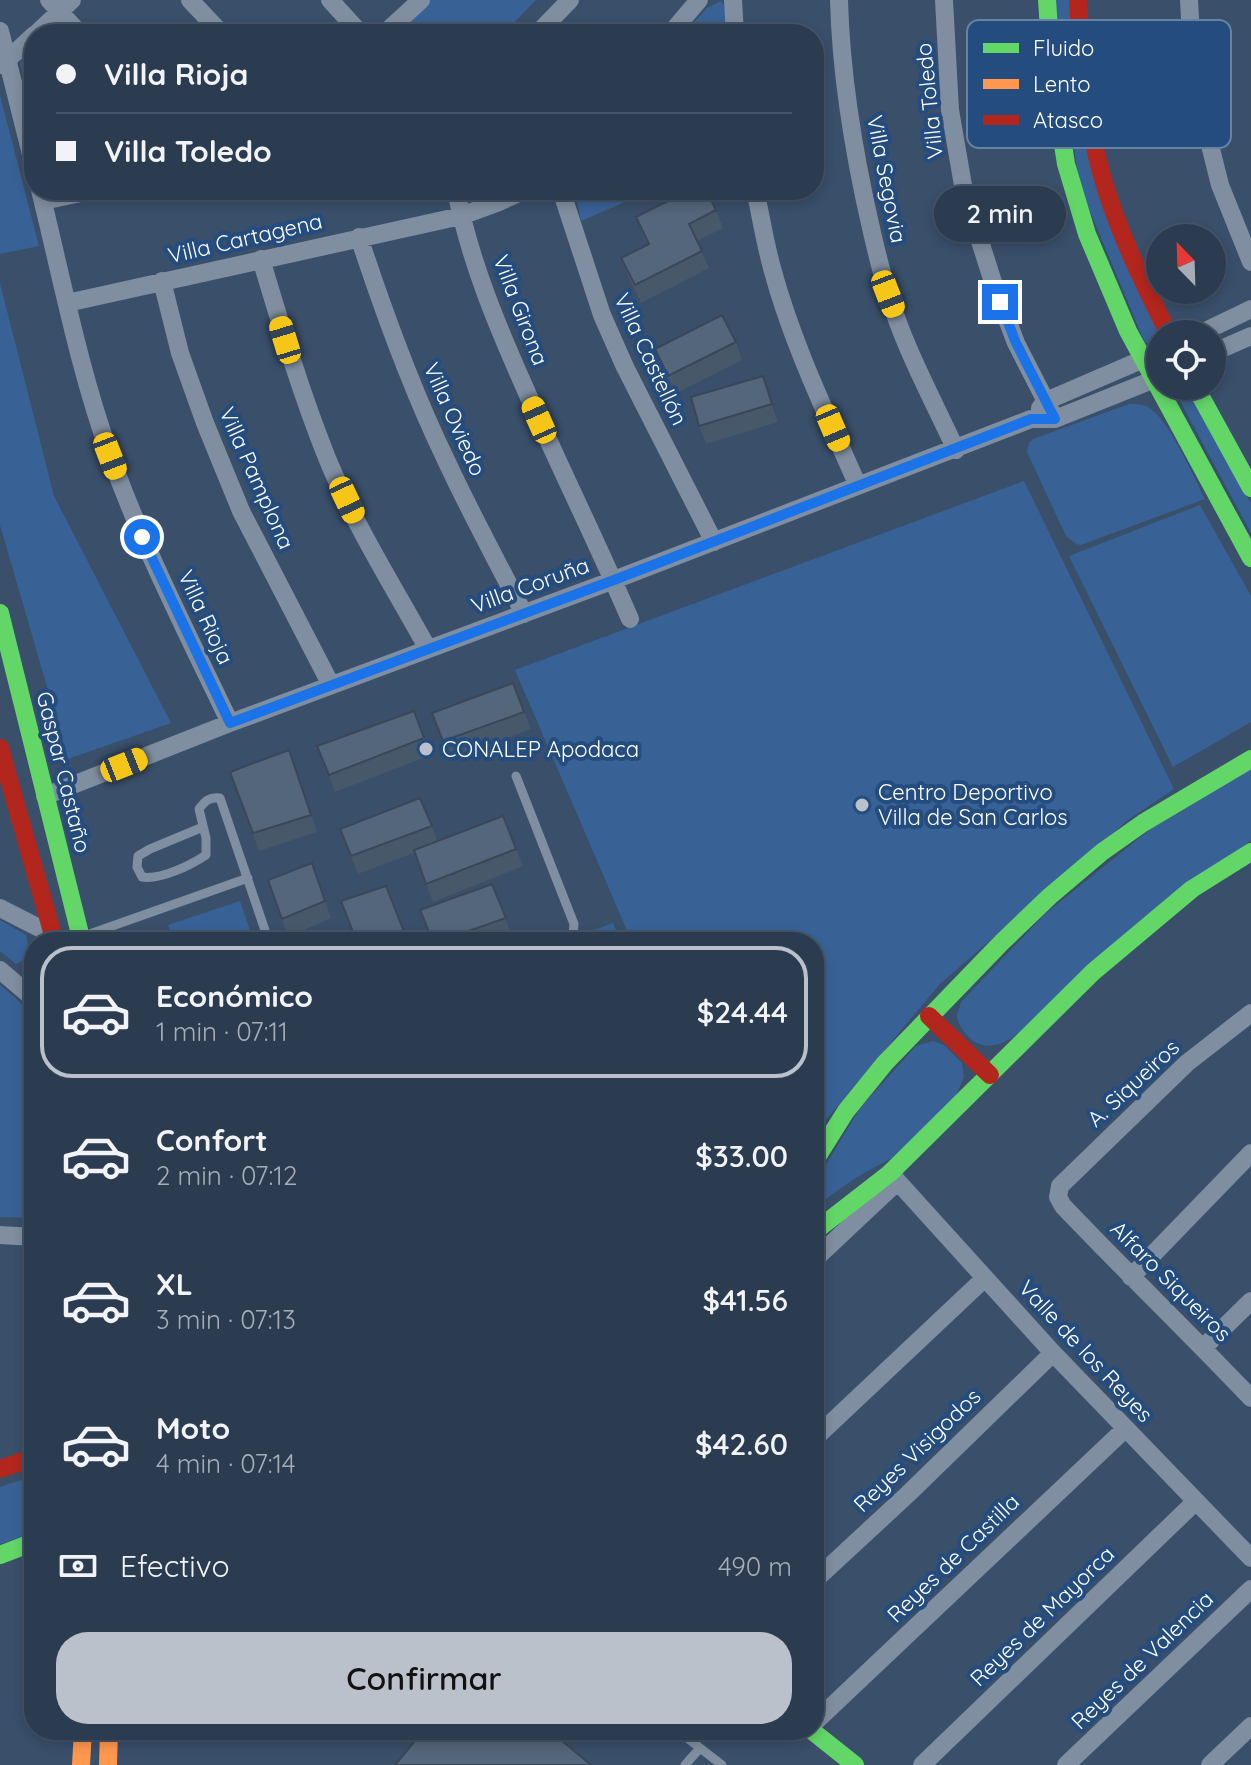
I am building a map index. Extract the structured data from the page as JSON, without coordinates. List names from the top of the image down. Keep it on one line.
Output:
{"streets":{"street":["Villa Toledo","Villa Segovia","Villa Cartagena","Villa Girona","Villa Castellón","Villa Oviedo","Villa Pamplona","Villa Coruña","Villa Rioja","Gaspar Castaño","A. Siqueiros","Alfaro Siqueiros","Valle de los Reyes","Reyes Visigodos","Reyes de Castilla","Reyes de Mayorca","Reyes de Valencia"]},"crossings":[["Villa Toledo","Villa Coruña"],["Villa Segovia","Villa Coruña"],["Villa Cartagena","Villa Girona"],["Villa Cartagena","Villa Oviedo"],["Villa Cartagena","Villa Pamplona"],["Villa Cartagena","Villa Rioja"],["Villa Girona","Villa Coruña"],["Villa Castellón","Villa Coruña"],["Villa Oviedo","Villa Coruña"],["Villa Pamplona","Villa Coruña"],["Villa Coruña","Villa Rioja"],["Villa Coruña","Gaspar Castaño"],["A. Siqueiros","Alfaro Siqueiros"],["Valle de los Reyes","Reyes Visigodos"],["Valle de los Reyes","Reyes de Castilla"],["Valle de los Reyes","Reyes de Mayorca"]],"places":["CONALEP Apodaca","Centro Deportivo Villa de San Carlos"],"legend":["Fluido","Lento","Atasco"],"north":"top left","page":{"banner":["Villa Rioja","Villa Toledo"],"bubble":"2 min","list":[{"name":"Económico","note":"1 min · 07:11","value":"$24.44"},{"name":"Confort","note":"2 min · 07:12","value":"$33.00"},{"name":"XL","note":"3 min · 07:13","value":"$41.56"},{"name":"Moto","note":"4 min · 07:14","value":"$42.60"}],"pay":["Efectivo","490 m"],"buttons":"Confirmar"}}
